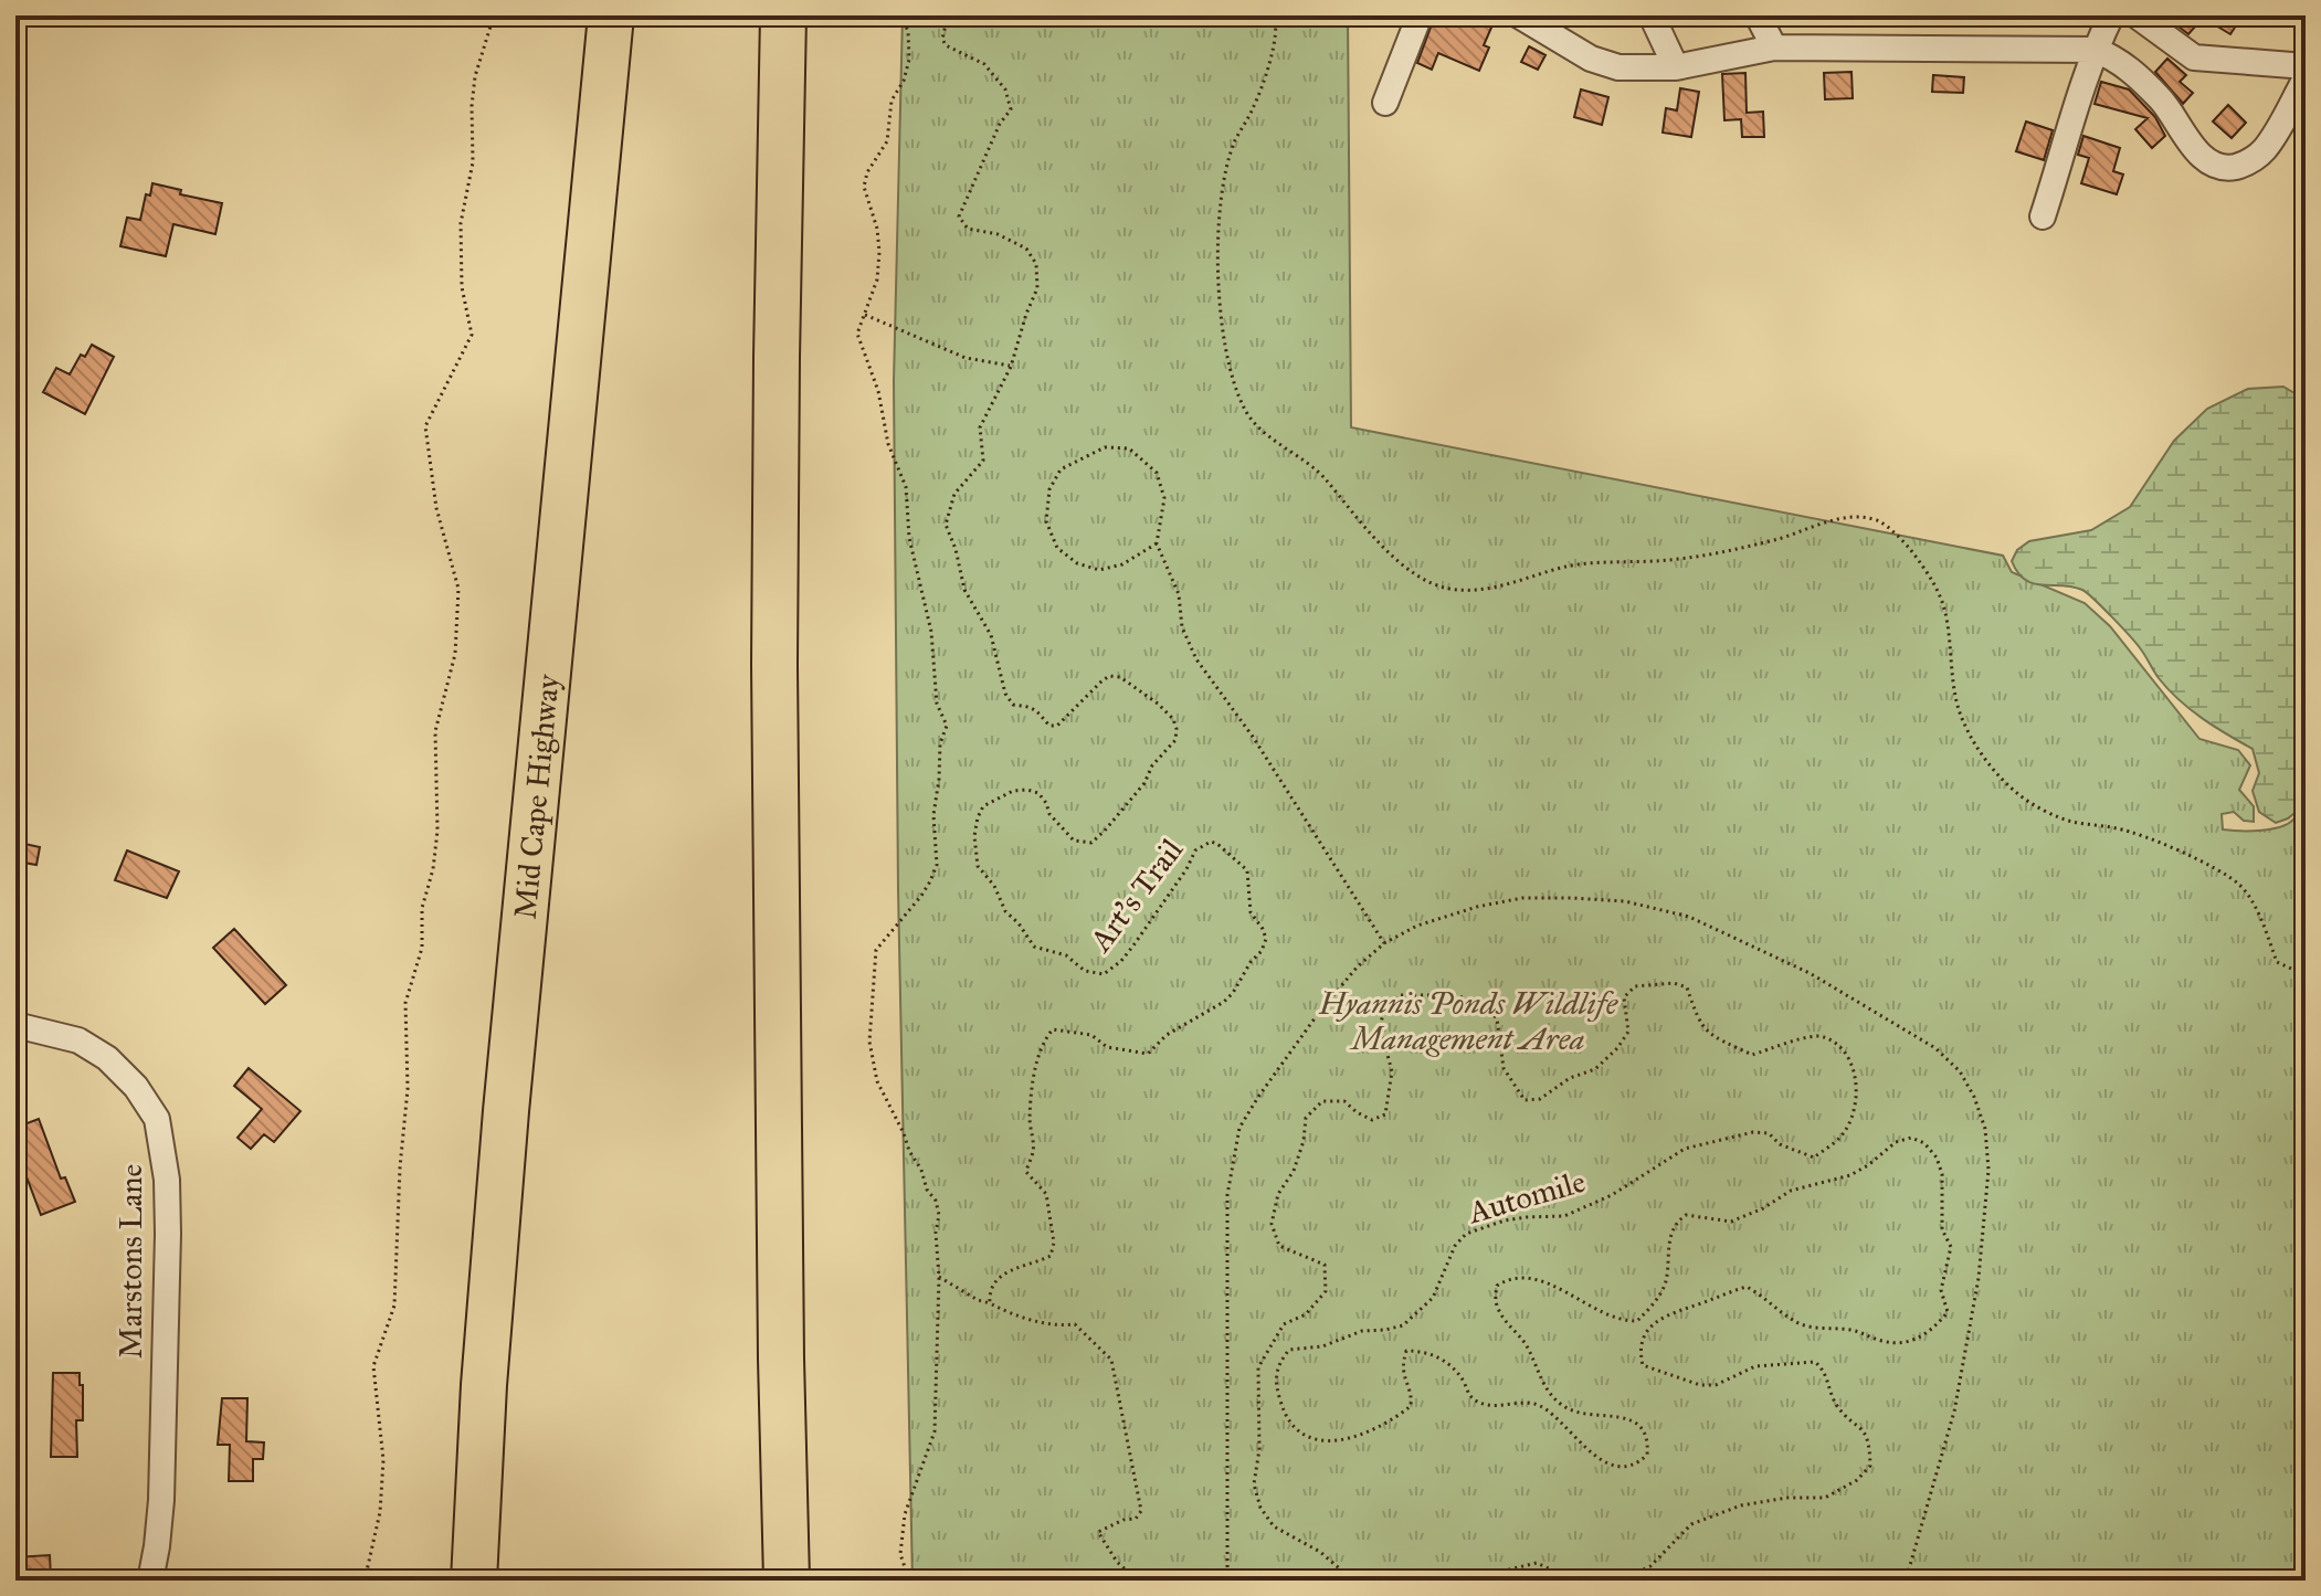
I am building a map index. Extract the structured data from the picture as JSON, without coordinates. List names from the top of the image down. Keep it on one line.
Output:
{"streets":{"highway":["Mid Cape Highway"],"street":["Marstons Lane"],"path":["Art's Trail","Automile"]},"parks":["Hyannis Ponds Wildlife Management Area"]}
